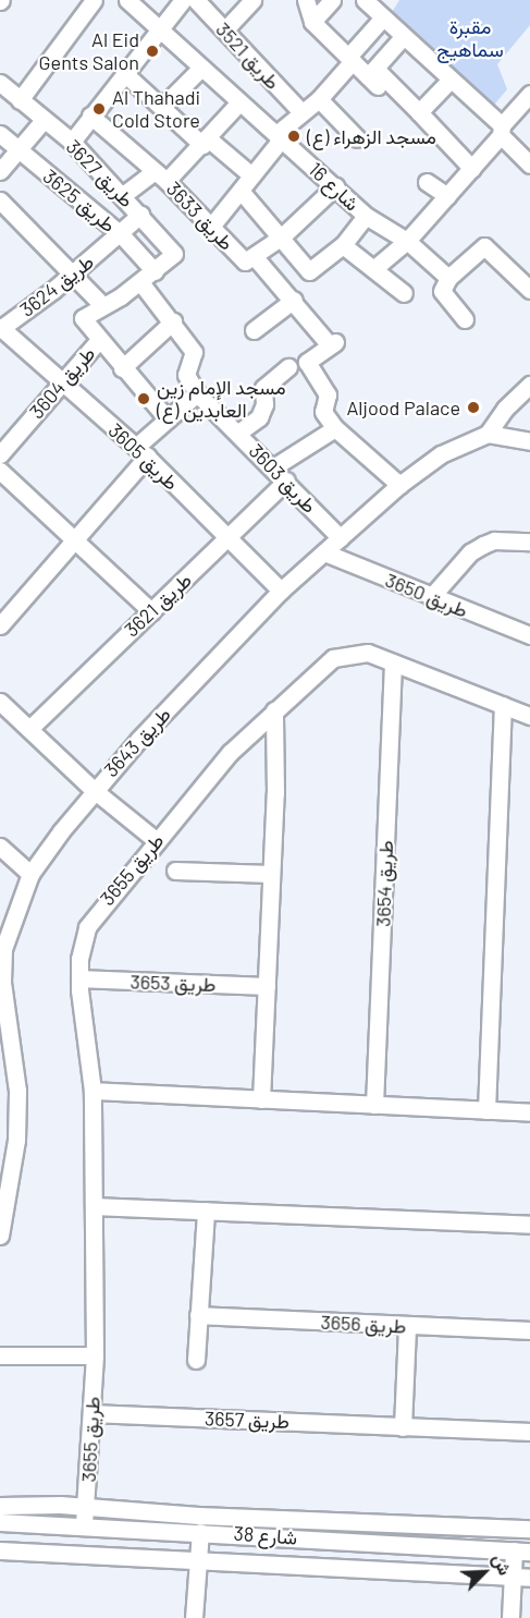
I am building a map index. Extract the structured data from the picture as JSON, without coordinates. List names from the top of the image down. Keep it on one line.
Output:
{"streets":{"street":["طريق 3521","طريق 3627","شارع 16","طريق 3625","طريق 3633","طريق 3624","طريق 3604","طريق 3605","طريق 3603","طريق 3650","طريق 3621","طريق 3643","طريق 3655","طريق 3654","طريق 3653","طريق 3656","طريق 3657","شارع 38"]},"crossings":[["طريق 3627","طريق 3625"],["طريق 3627","طريق 3633"],["طريق 3627","طريق 3624"],["شارع 16","طريق 3633"],["طريق 3625","طريق 3624"],["طريق 3624","طريق 3605"],["طريق 3604","طريق 3605"],["طريق 3605","طريق 3621"],["طريق 3605","طريق 3643"],["طريق 3603","طريق 3621"],["طريق 3603","طريق 3643"],["طريق 3650","طريق 3643"],["طريق 3655","طريق 3654"],["طريق 3655","طريق 3653"],["طريق 3655","طريق 3657"],["طريق 3655","شارع 38"]],"parks":["مقبرة سماهيج"],"places":["Al Eid Gents Salon","Al Thahadi Cold Store","مسجد الزهراء (ع)","مسجد الإمام زين العابدين (ع)","Aljood Palace"],"north":"top right"}
